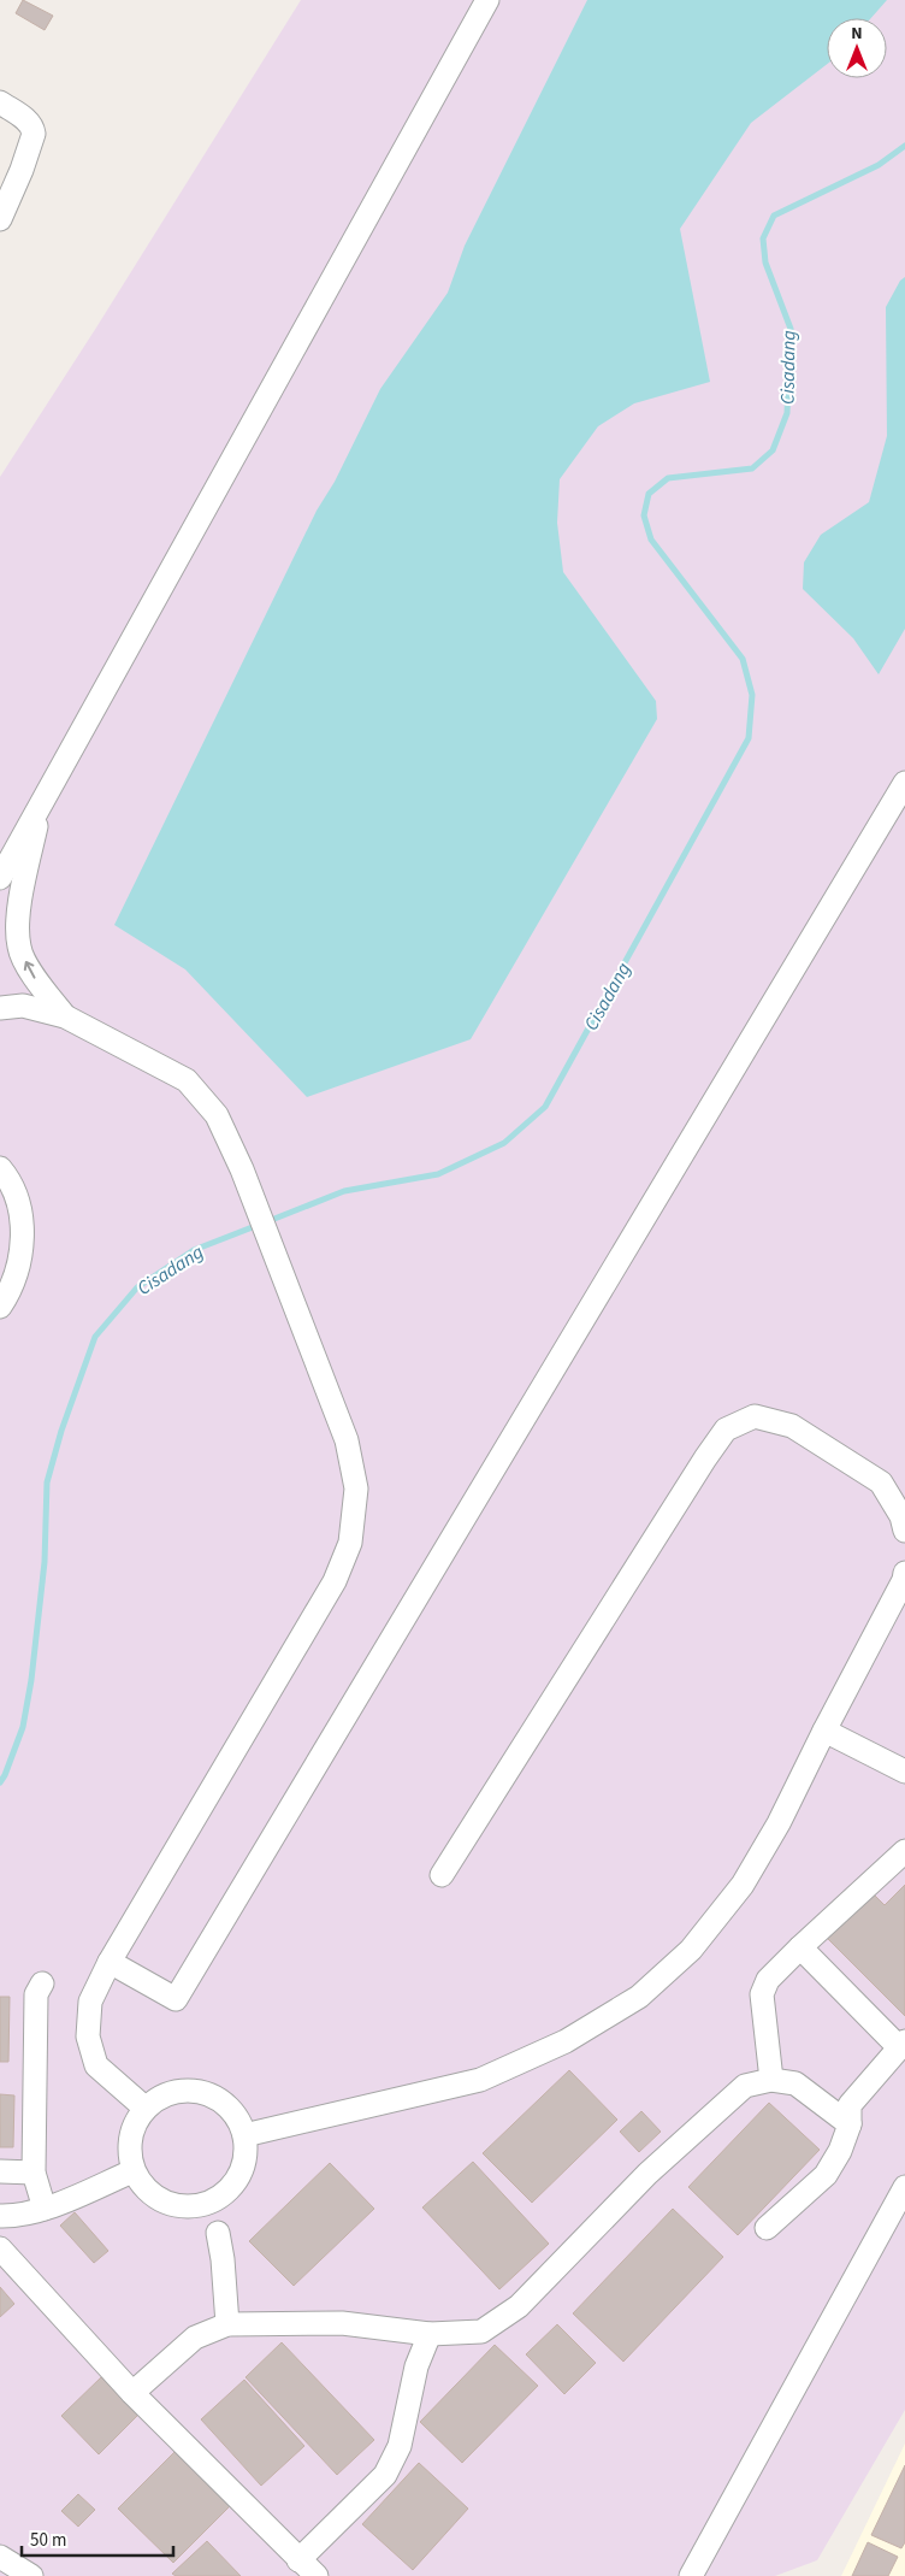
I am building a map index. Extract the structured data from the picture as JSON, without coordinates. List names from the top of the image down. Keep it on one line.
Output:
{"water":["Cisadang"],"scale_bar":"50 m","north":"top"}
